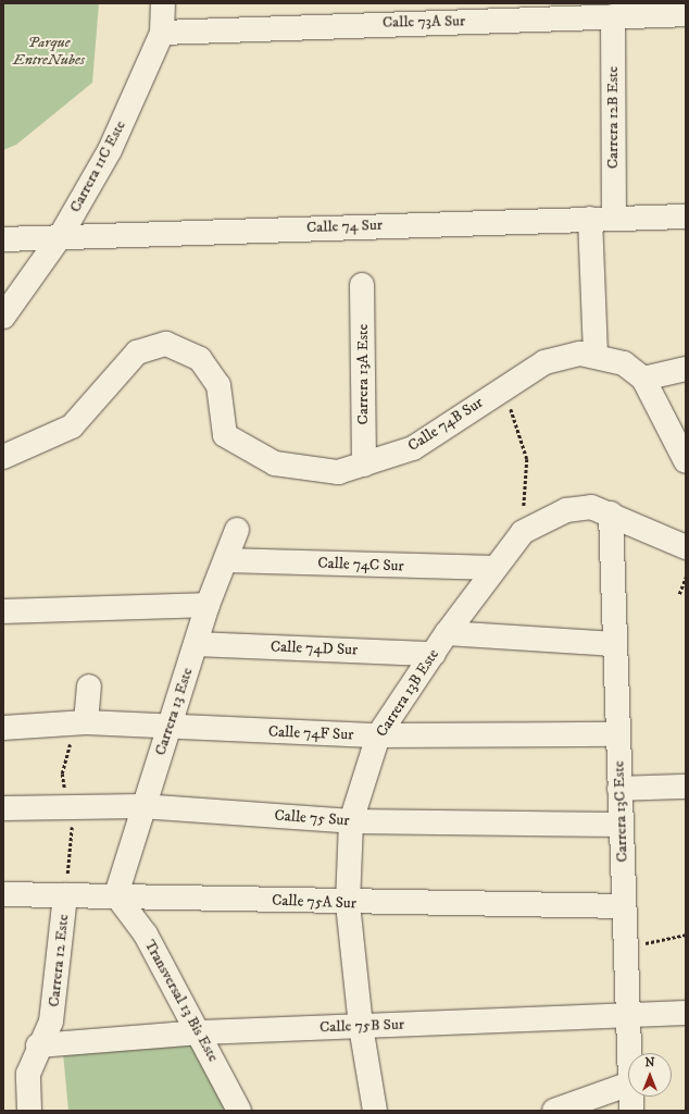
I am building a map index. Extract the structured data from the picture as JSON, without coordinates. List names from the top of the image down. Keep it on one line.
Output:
{"streets":{"street":["Calle 73A Sur","Carrera 12B Este","Carrera 11C Este","Calle 74 Sur","Carrera 13A Este","Calle 74B Sur","Calle 74C Sur","Calle 74D Sur","Carrera 13B Este","Carrera 13 Este","Calle 74F Sur","Carrera 13C Este","Calle 75 Sur","Calle 75A Sur","Carrera 12 Este","Transversal 13 Bis Este","Calle 75B Sur"]},"crossings":[["Calle 73A Sur","Carrera 12B Este"],["Calle 73A Sur","Carrera 11C Este"],["Carrera 12B Este","Calle 74 Sur"],["Carrera 11C Este","Calle 74 Sur"],["Carrera 13A Este","Calle 74B Sur"],["Calle 74C Sur","Carrera 13B Este"],["Calle 74C Sur","Carrera 13 Este"],["Calle 74D Sur","Carrera 13B Este"],["Calle 74D Sur","Carrera 13 Este"],["Carrera 13B Este","Calle 74F Sur"],["Carrera 13B Este","Calle 75 Sur"],["Carrera 13B Este","Calle 75A Sur"],["Carrera 13B Este","Calle 75B Sur"],["Carrera 13 Este","Calle 74F Sur"],["Carrera 13 Este","Calle 75 Sur"],["Carrera 13 Este","Calle 75A Sur"],["Carrera 13 Este","Transversal 13 Bis Este"],["Calle 74F Sur","Carrera 13C Este"],["Calle 74F Sur","Carrera 12 Este"],["Carrera 13C Este","Calle 75 Sur"],["Carrera 13C Este","Calle 75A Sur"],["Carrera 13C Este","Calle 75B Sur"],["Calle 75 Sur","Carrera 12 Este"],["Calle 75A Sur","Carrera 12 Este"],["Calle 75A Sur","Transversal 13 Bis Este"],["Carrera 12 Este","Calle 75B Sur"],["Transversal 13 Bis Este","Calle 75B Sur"]],"parks":["Parque EntreNubes"],"north":"top"}
